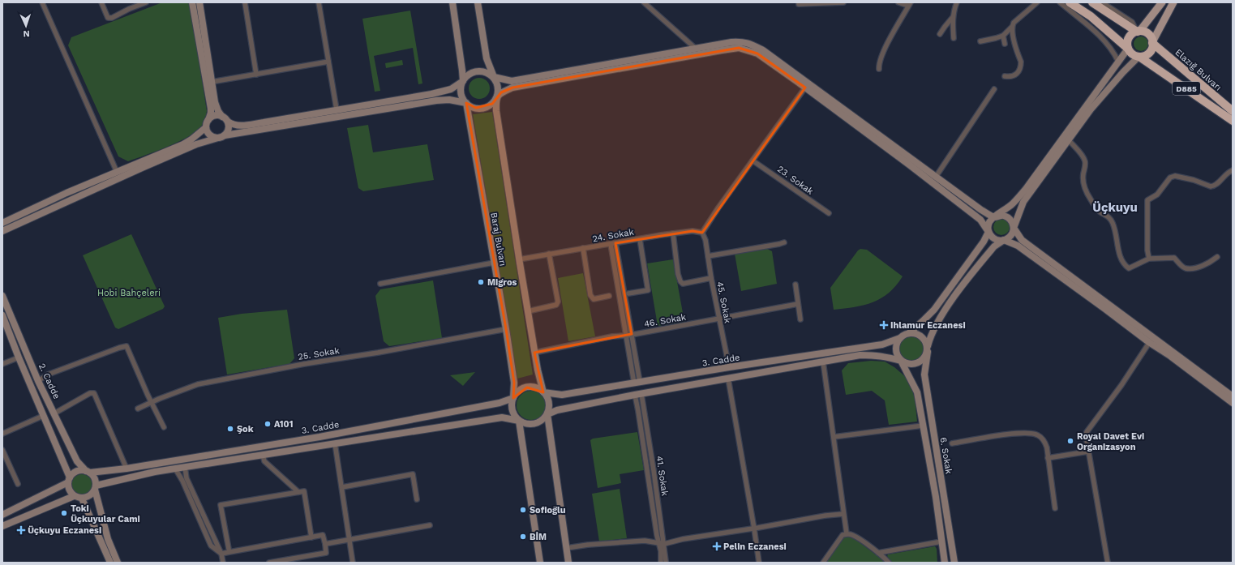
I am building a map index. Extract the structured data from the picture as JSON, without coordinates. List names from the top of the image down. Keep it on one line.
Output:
{"streets":{"highway":["Elazığ Bulvarı","D885"],"main road":["Baraj Bulvarı","3. Cadde","2. Cadde","6. Sokak"],"street":["23. Sokak","24. Sokak","45. Sokak","46. Sokak","25. Sokak","41. Sokak"]},"crossings":[["Elazığ Bulvarı","D885"],["24. Sokak","Baraj Bulvarı"],["24. Sokak","45. Sokak"],["Baraj Bulvarı","46. Sokak"],["Baraj Bulvarı","25. Sokak"],["Baraj Bulvarı","3. Cadde"],["45. Sokak","46. Sokak"],["45. Sokak","3. Cadde"],["3. Cadde","2. Cadde"],["3. Cadde","6. Sokak"]],"districts":["Üçkuyu"],"parks":["Hobi Bahçeleri"],"places":{"other":["Migros","A101","Şok","Royal Davet Evi Organizasyon","Sofioğlu","Toki Üçkuyular Cami","BİM"],"health":["Ihlamur Eczanesi","Üçkuyu Eczanesi","Pelin Eczanesi"]},"north":"bottom"}
